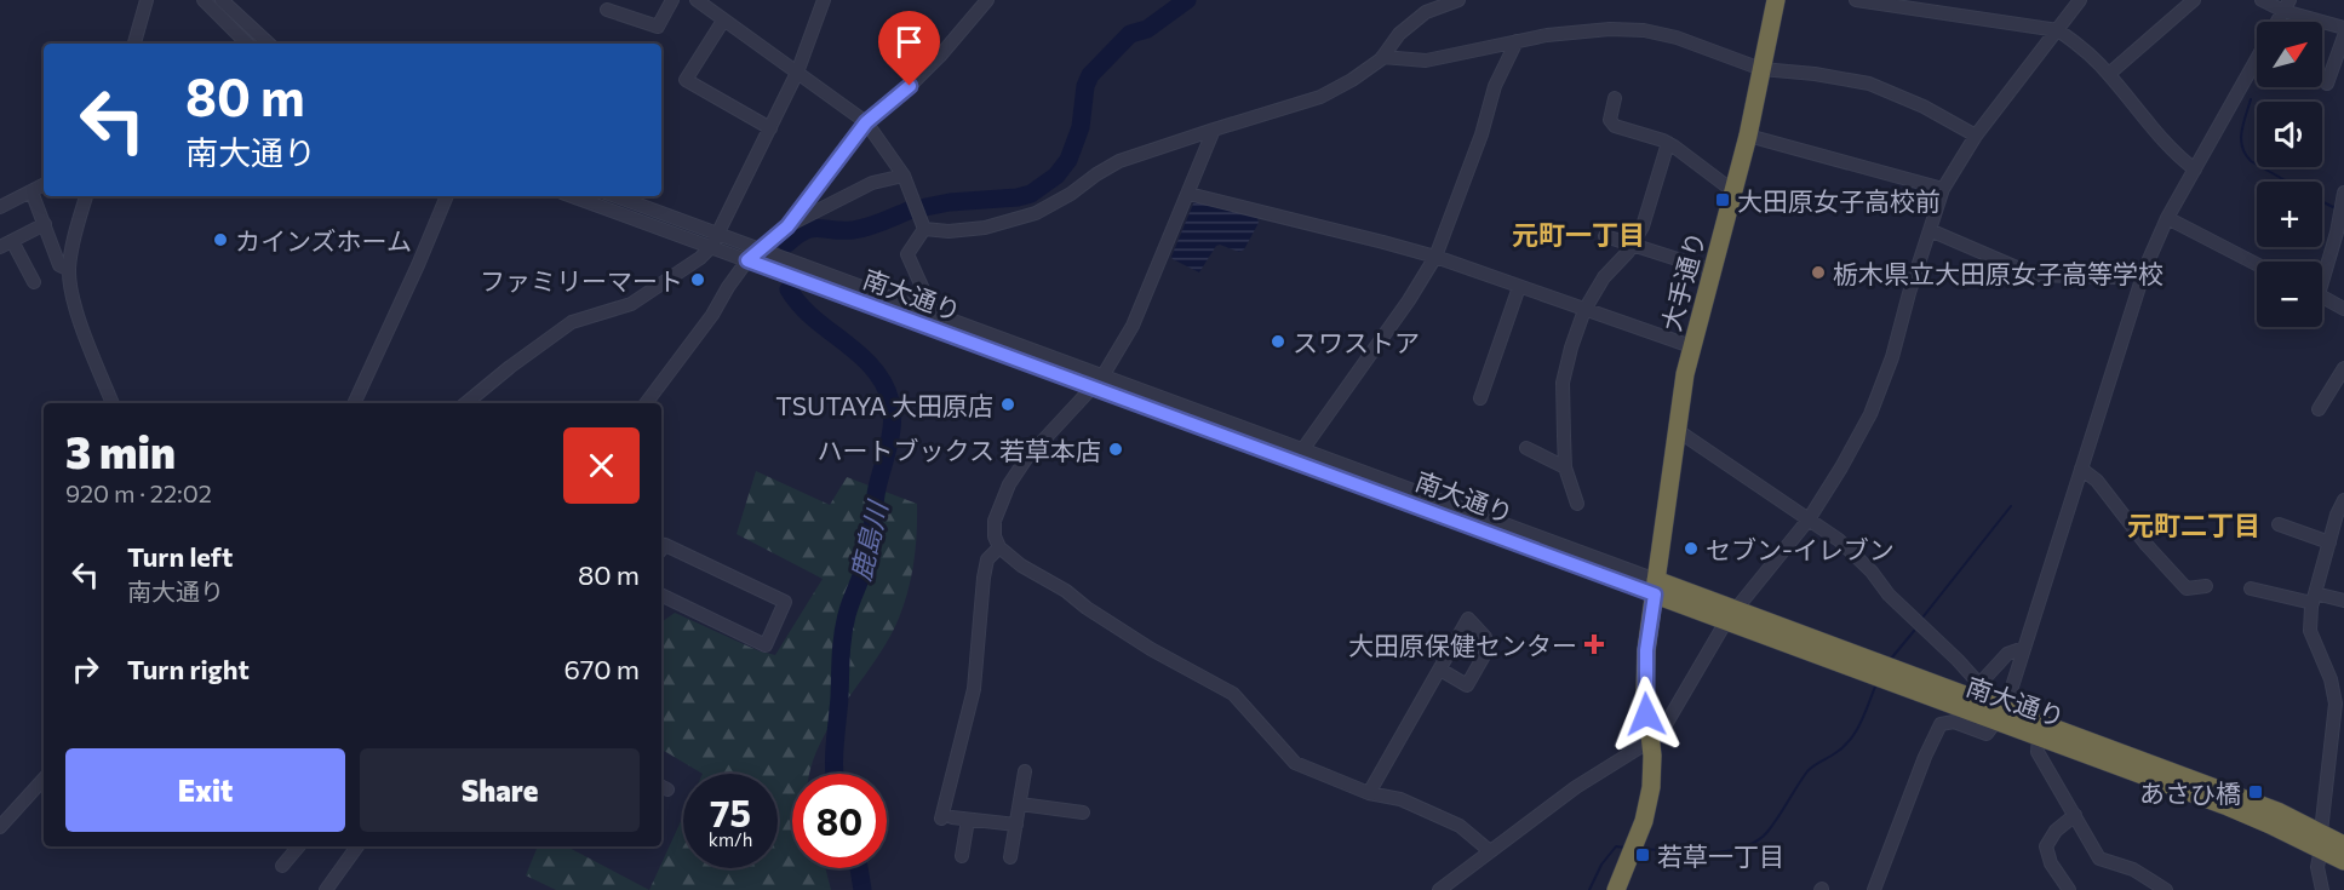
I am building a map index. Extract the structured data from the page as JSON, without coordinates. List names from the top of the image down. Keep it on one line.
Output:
{"streets":{"highway":["大手通り","南大通り"]},"crossings":[["大手通り","南大通り"]],"districts":["元町一丁目","元町二丁目"],"water":["鹿島川"],"places":{"transit":["大田原女子高校前","あさひ橋","若草一丁目"],"other":["カインズホーム","栃木県立大田原女子高等学校","ファミリーマート","スワストア","TSUTAYA 大田原店","ハートブックス 若草本店","セブン-イレブン"],"health":["大田原保健センター"]},"north":"top right","page":{"map_buttons":["+","−"],"turn":["80 m","南大通り"],"heading":["3 min","920 m · 22:02"],"list":[{"name":"Turn left","note":"南大通り","value":"80 m"},{"name":"Turn right","value":"670 m"}],"buttons":["Exit","Share"],"speed":"75 km/h","limit":"80"}}
